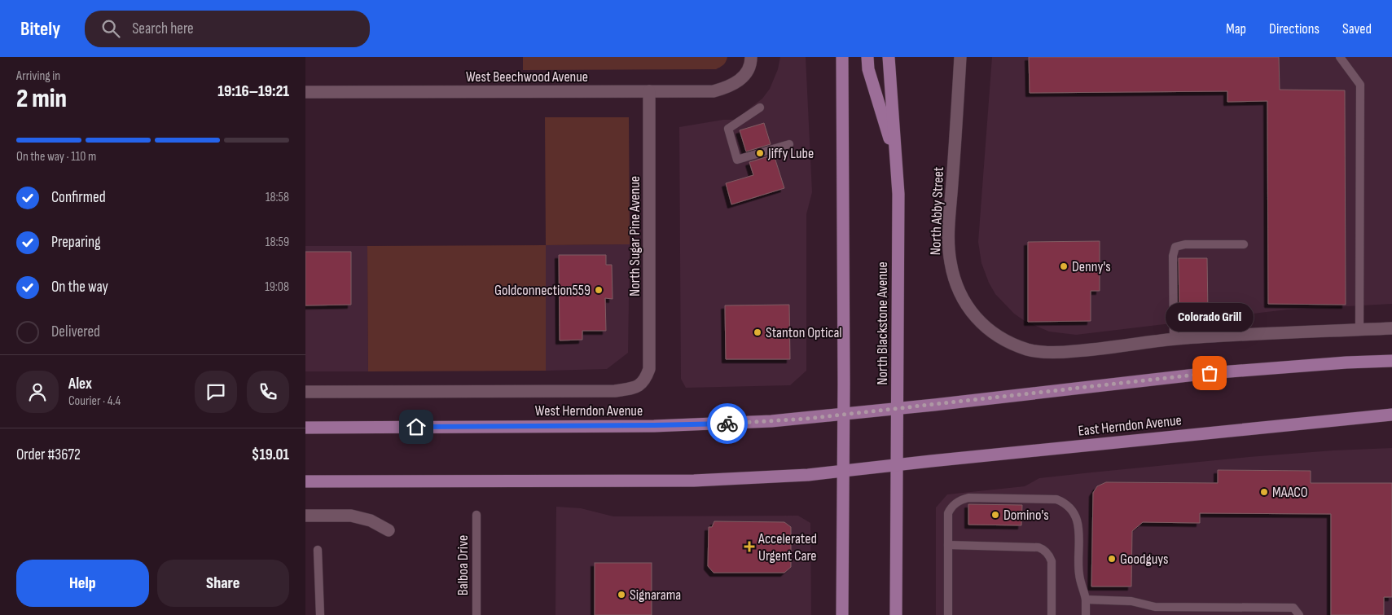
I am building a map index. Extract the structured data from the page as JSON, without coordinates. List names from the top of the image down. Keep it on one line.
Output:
{"streets":{"main road":["North Blackstone Avenue","West Herndon Avenue","East Herndon Avenue"],"street":["West Beechwood Avenue","North Abby Street","North Sugar Pine Avenue"],"lane":["Balboa Drive"]},"crossings":[["West Beechwood Avenue","North Sugar Pine Avenue"],["North Sugar Pine Avenue","West Herndon Avenue"],["North Blackstone Avenue","West Herndon Avenue"],["North Blackstone Avenue","East Herndon Avenue"]],"places":{"other":["Jiffy Lube","Denny's","Goldconnection559","Stanton Optical","Colorado Grill","MAACO","Domino's","Goodguys","Signarama"],"health":["Accelerated Urgent Care"]},"page":{"header":"Bitely","search":"Search here","nav":["Map","Directions","Saved"],"heading":["2 min","Arriving in","19:16–19:21"],"panel":["Alex","Courier · 4.4","Order #3672","$19.01"],"bar":"On the way · 110 m","list":[["Confirmed","18:58"],["Preparing","18:59"],["On the way","19:08"],"Delivered"],"bubble":"Colorado Grill","buttons":["Help","Share"]}}
